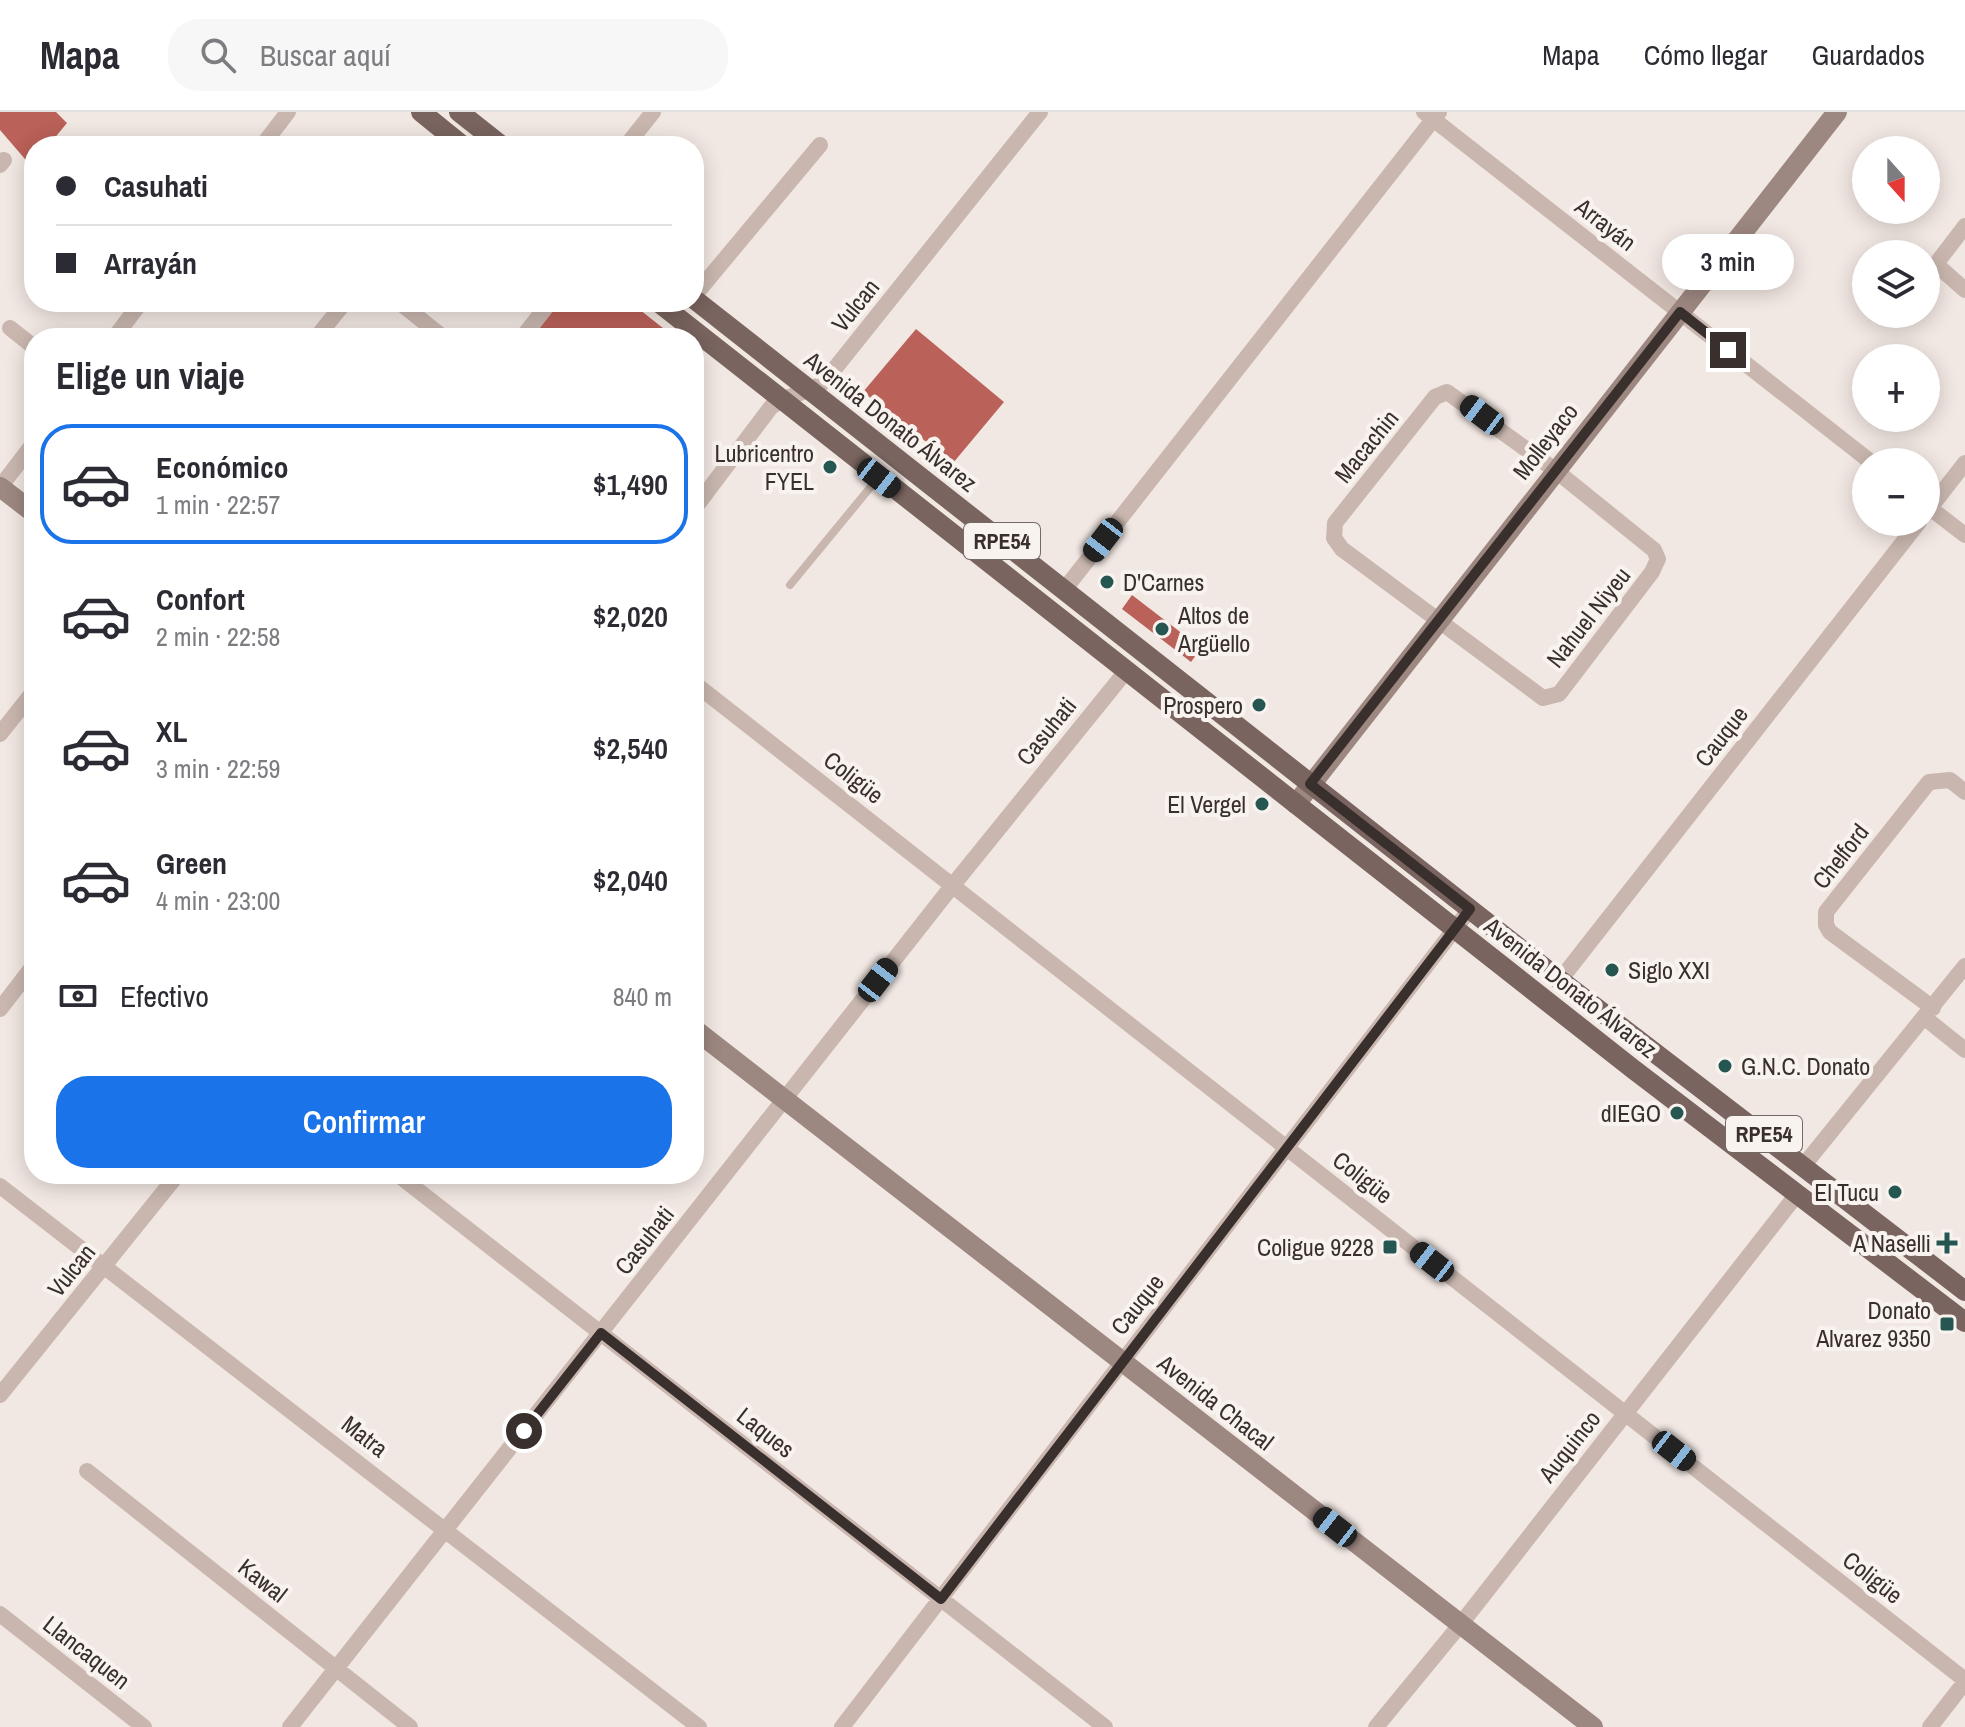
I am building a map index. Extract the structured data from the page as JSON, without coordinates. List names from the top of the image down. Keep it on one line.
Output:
{"streets":{"main road":["Avenida Donato Álvarez","Molleyaco","RPE54","Avenida Chacal"],"street":["Arrayán","Vulcan","Macachin","Nahuel Niyeu","Casuhati","Cauque","Coligüe","Chelford","Laques","Matra","Auquinco","Kawal","Llancaquen"]},"crossings":[["Arrayán","Molleyaco"],["Vulcan","Avenida Donato Álvarez"],["Vulcan","Matra"],["Avenida Donato Álvarez","Molleyaco"],["Avenida Donato Álvarez","Casuhati"],["Avenida Donato Álvarez","Cauque"],["Avenida Donato Álvarez","Auquinco"],["Molleyaco","Macachin"],["Molleyaco","Nahuel Niyeu"],["Macachin","Nahuel Niyeu"],["Casuhati","Coligüe"],["Casuhati","Avenida Chacal"],["Casuhati","Laques"],["Casuhati","Matra"],["Casuhati","Kawal"],["Cauque","Coligüe"],["Cauque","Avenida Chacal"],["Cauque","Laques"],["Coligüe","Auquinco"],["Avenida Chacal","Auquinco"]],"places":{"other":["Lubricentro FYEL","D'Carnes","Altos de Argüello","Prospero","El Vergel","Siglo XXI","G.N.C. Donato","dIEGO","El Tucu"],"health":["A Naselli"],"transit":["Coligue 9228","Donato Alvarez 9350"]},"north":"bottom","page":{"header":"Mapa","search":"Buscar aquí","nav":["Mapa","Cómo llegar","Guardados"],"map_buttons":["+","−"],"banner":["Casuhati","Arrayán"],"bubble":"3 min","heading":"Elige un viaje","list":[{"name":"Económico","note":"1 min · 22:57","value":"$1,490"},{"name":"Confort","note":"2 min · 22:58","value":"$2,020"},{"name":"XL","note":"3 min · 22:59","value":"$2,540"},{"name":"Green","note":"4 min · 23:00","value":"$2,040"}],"pay":["Efectivo","840 m"],"buttons":"Confirmar"}}
